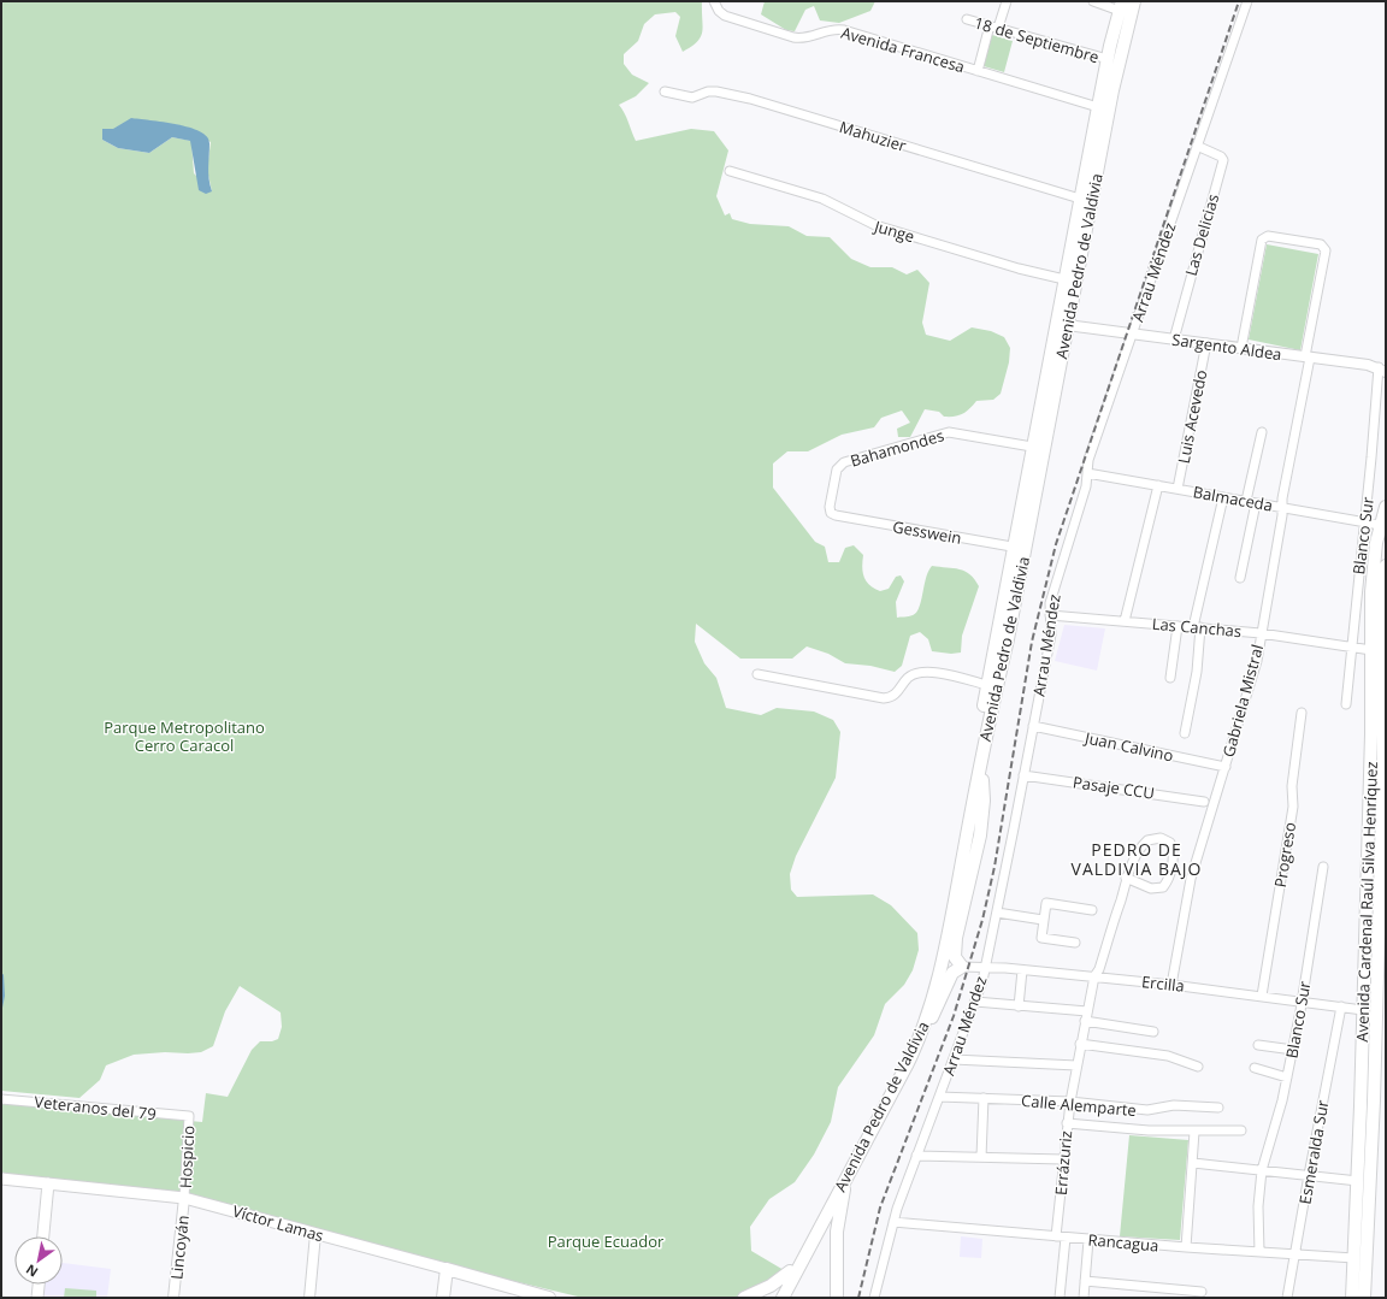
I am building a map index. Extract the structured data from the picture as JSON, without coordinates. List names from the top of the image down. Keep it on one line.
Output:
{"streets":{"main road":["Avenida Pedro de Valdivia","Avenida Cardenal Raúl Silva Henríquez","Víctor Lamas"],"street":["18 de Septiembre","Avenida Francesa","Mahuzier","Junge","Las Delicias","Arrau Méndez","Sargento Aldea","Luis Acevedo","Bahamondes","Balmaceda","Gesswein","Blanco Sur","Las Canchas","Gabriela Mistral","Juan Calvino","Pasaje CCU","Progreso","Ercilla","Calle Alemparte","Veteranos del 79","Esmeralda Sur","Hospicio","Errázuriz","Rancagua","Lincoyán"]},"crossings":[["18 de Septiembre","Avenida Pedro de Valdivia"],["Avenida Francesa","Avenida Pedro de Valdivia"],["Mahuzier","Avenida Pedro de Valdivia"],["Junge","Avenida Pedro de Valdivia"],["Las Delicias","Arrau Méndez"],["Las Delicias","Sargento Aldea"],["Avenida Pedro de Valdivia","Sargento Aldea"],["Avenida Pedro de Valdivia","Bahamondes"],["Avenida Pedro de Valdivia","Gesswein"],["Arrau Méndez","Sargento Aldea"],["Arrau Méndez","Balmaceda"],["Arrau Méndez","Las Canchas"],["Arrau Méndez","Juan Calvino"],["Arrau Méndez","Pasaje CCU"],["Arrau Méndez","Ercilla"],["Arrau Méndez","Calle Alemparte"],["Arrau Méndez","Rancagua"],["Sargento Aldea","Luis Acevedo"],["Sargento Aldea","Blanco Sur"],["Sargento Aldea","Gabriela Mistral"],["Luis Acevedo","Balmaceda"],["Bahamondes","Gesswein"],["Balmaceda","Blanco Sur"],["Balmaceda","Gabriela Mistral"],["Balmaceda","Avenida Cardenal Raúl Silva Henríquez"],["Blanco Sur","Las Canchas"],["Blanco Sur","Ercilla"],["Blanco Sur","Rancagua"],["Las Canchas","Gabriela Mistral"],["Las Canchas","Avenida Cardenal Raúl Silva Henríquez"],["Gabriela Mistral","Juan Calvino"],["Gabriela Mistral","Ercilla"],["Progreso","Ercilla"],["Avenida Cardenal Raúl Silva Henríquez","Ercilla"],["Avenida Cardenal Raúl Silva Henríquez","Rancagua"],["Ercilla","Esmeralda Sur"],["Ercilla","Errázuriz"],["Calle Alemparte","Errázuriz"],["Veteranos del 79","Hospicio"],["Esmeralda Sur","Rancagua"],["Hospicio","Víctor Lamas"],["Hospicio","Lincoyán"],["Errázuriz","Rancagua"],["Víctor Lamas","Lincoyán"]],"districts":["PEDRO DE VALDIVIA BAJO"],"parks":["Parque Metropolitano Cerro Caracol","Parque Ecuador"],"north":"bottom left"}
